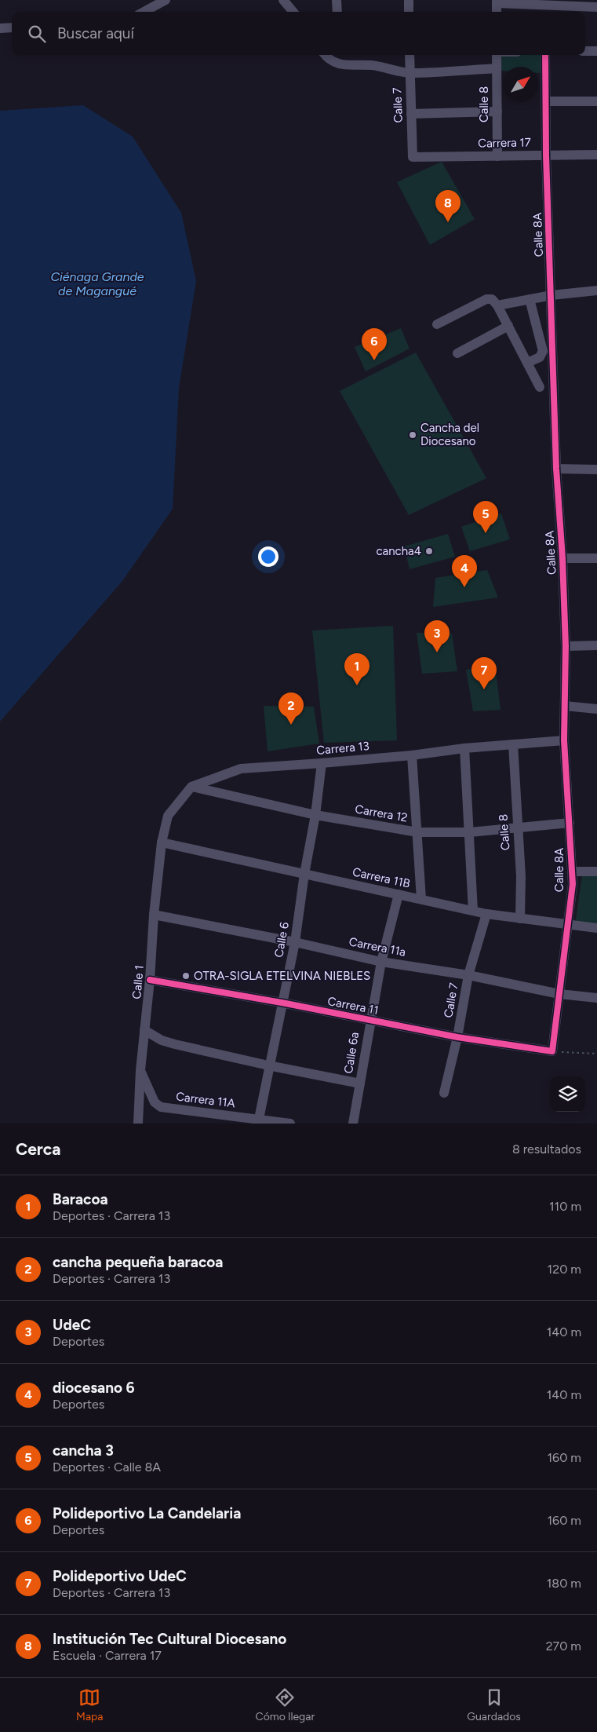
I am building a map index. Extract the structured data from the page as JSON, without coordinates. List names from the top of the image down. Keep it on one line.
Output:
{"streets":{"street":["Calle 8","Calle 7","Carrera 17","Calle 8A","Carrera 13","Carrera 12","Carrera 11B","Calle 6","Carrera 11a","Calle 1","Carrera 11","Calle 6a","Carrera 11A"]},"crossings":[["Calle 8","Carrera 17"],["Calle 8","Carrera 13"],["Calle 8","Carrera 12"],["Calle 8","Carrera 11B"],["Calle 7","Carrera 17"],["Calle 7","Carrera 11B"],["Calle 7","Carrera 11a"],["Calle 7","Carrera 11"],["Carrera 17","Calle 8A"],["Calle 8A","Carrera 13"],["Calle 8A","Carrera 12"],["Calle 8A","Carrera 11B"],["Calle 8A","Carrera 11a"],["Calle 8A","Carrera 11"],["Carrera 13","Carrera 12"],["Carrera 13","Calle 6"],["Carrera 12","Calle 6"],["Carrera 11B","Calle 6"],["Carrera 11B","Calle 1"],["Carrera 11B","Calle 6a"],["Calle 6","Carrera 11a"],["Calle 6","Carrera 11"],["Calle 6","Carrera 11A"],["Carrera 11a","Calle 1"],["Carrera 11a","Calle 6a"],["Calle 1","Carrera 11"],["Calle 1","Carrera 11A"],["Carrera 11","Calle 6a"]],"water":["Ciénaga Grande de Magangué"],"places":["Cancha del Diocesano","cancha4","OTRA-SIGLA ETELVINA NIEBLES"],"north":"top right","page":{"search":"Buscar aquí","pins":["8","6","5","4","3","1","7","2"],"heading":["Cerca","8 resultados"],"list":[{"mark":"1","name":"Baracoa","note":"Deportes · Carrera 13","value":"110 m"},{"mark":"2","name":"cancha pequeña baracoa","note":"Deportes · Carrera 13","value":"120 m"},{"mark":"3","name":"UdeC","note":"Deportes","value":"140 m"},{"mark":"4","name":"diocesano 6","note":"Deportes","value":"140 m"},{"mark":"5","name":"cancha 3","note":"Deportes · Calle 8A","value":"160 m"},{"mark":"6","name":"Polideportivo La Candelaria","note":"Deportes","value":"160 m"},{"mark":"7","name":"Polideportivo UdeC","note":"Deportes · Carrera 13","value":"180 m"},{"mark":"8","name":"Institución Tec Cultural Diocesano","note":"Escuela · Carrera 17","value":"270 m"}],"nav":["Mapa","Cómo llegar","Guardados"]}}
